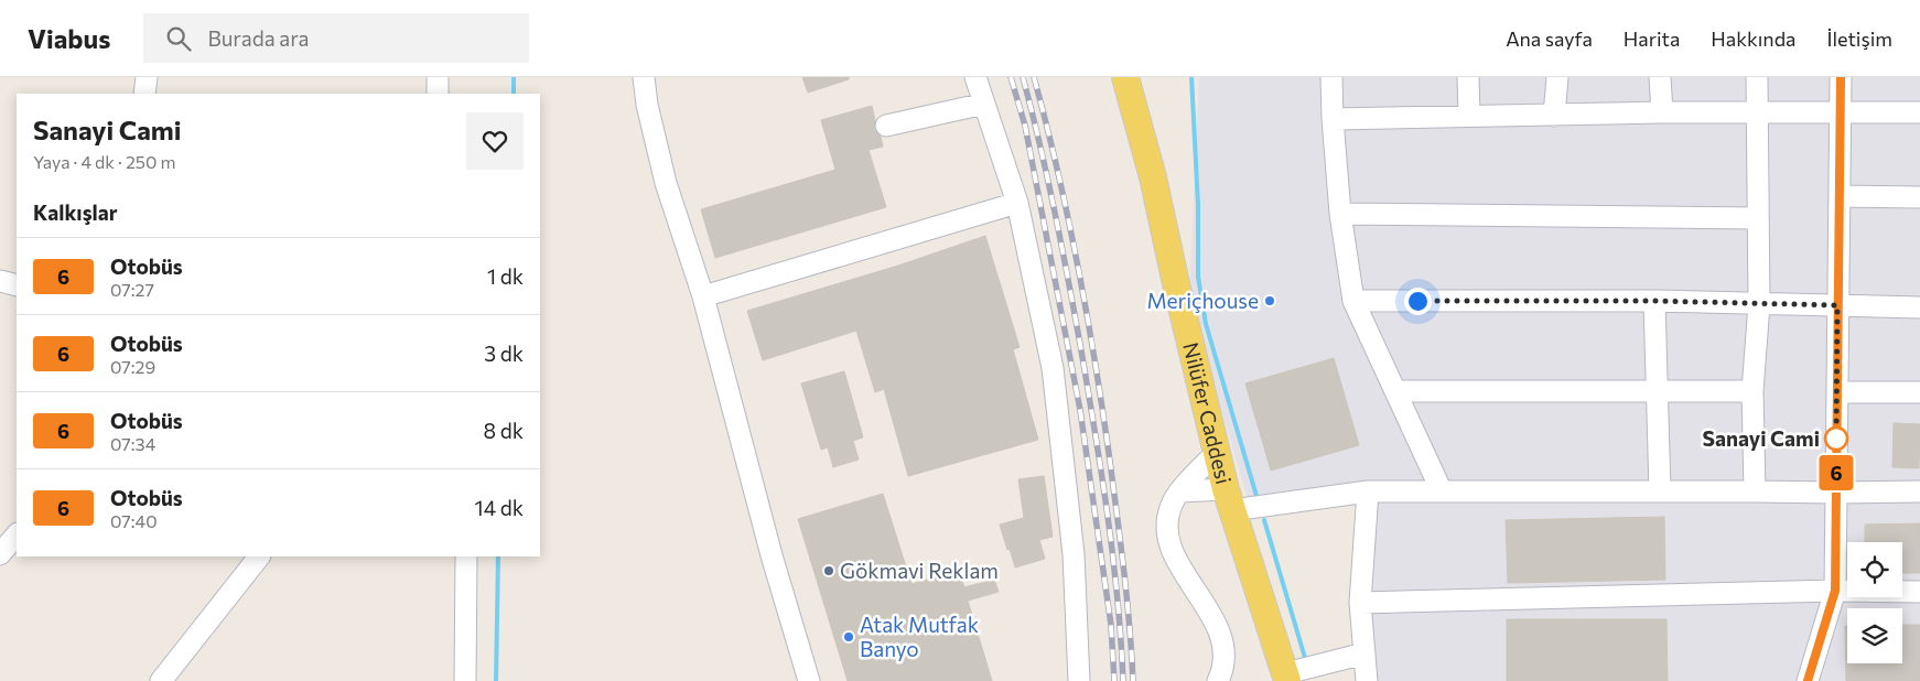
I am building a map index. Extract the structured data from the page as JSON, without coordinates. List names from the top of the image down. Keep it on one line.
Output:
{"streets":{"main road":["Nilüfer Caddesi"]},"places":["Meriçhouse","Sanayi Cami","Gökmavi Reklam","Atak Mutfak Banyo"],"lines":["bus line 6"],"page":{"header":"Viabus","search":"Burada ara","nav":["Ana sayfa","Harita","Hakkında","İletişim"],"on_map":"6","heading":[["Sanayi Cami","Yaya · 4 dk · 250 m"],"Kalkışlar"],"list":[{"mark":"6","name":"Otobüs","note":"07:27","value":"1 dk"},{"mark":"6","name":"Otobüs","note":"07:29","value":"3 dk"},{"mark":"6","name":"Otobüs","note":"07:34","value":"8 dk"},{"mark":"6","name":"Otobüs","note":"07:40","value":"14 dk"}]}}
